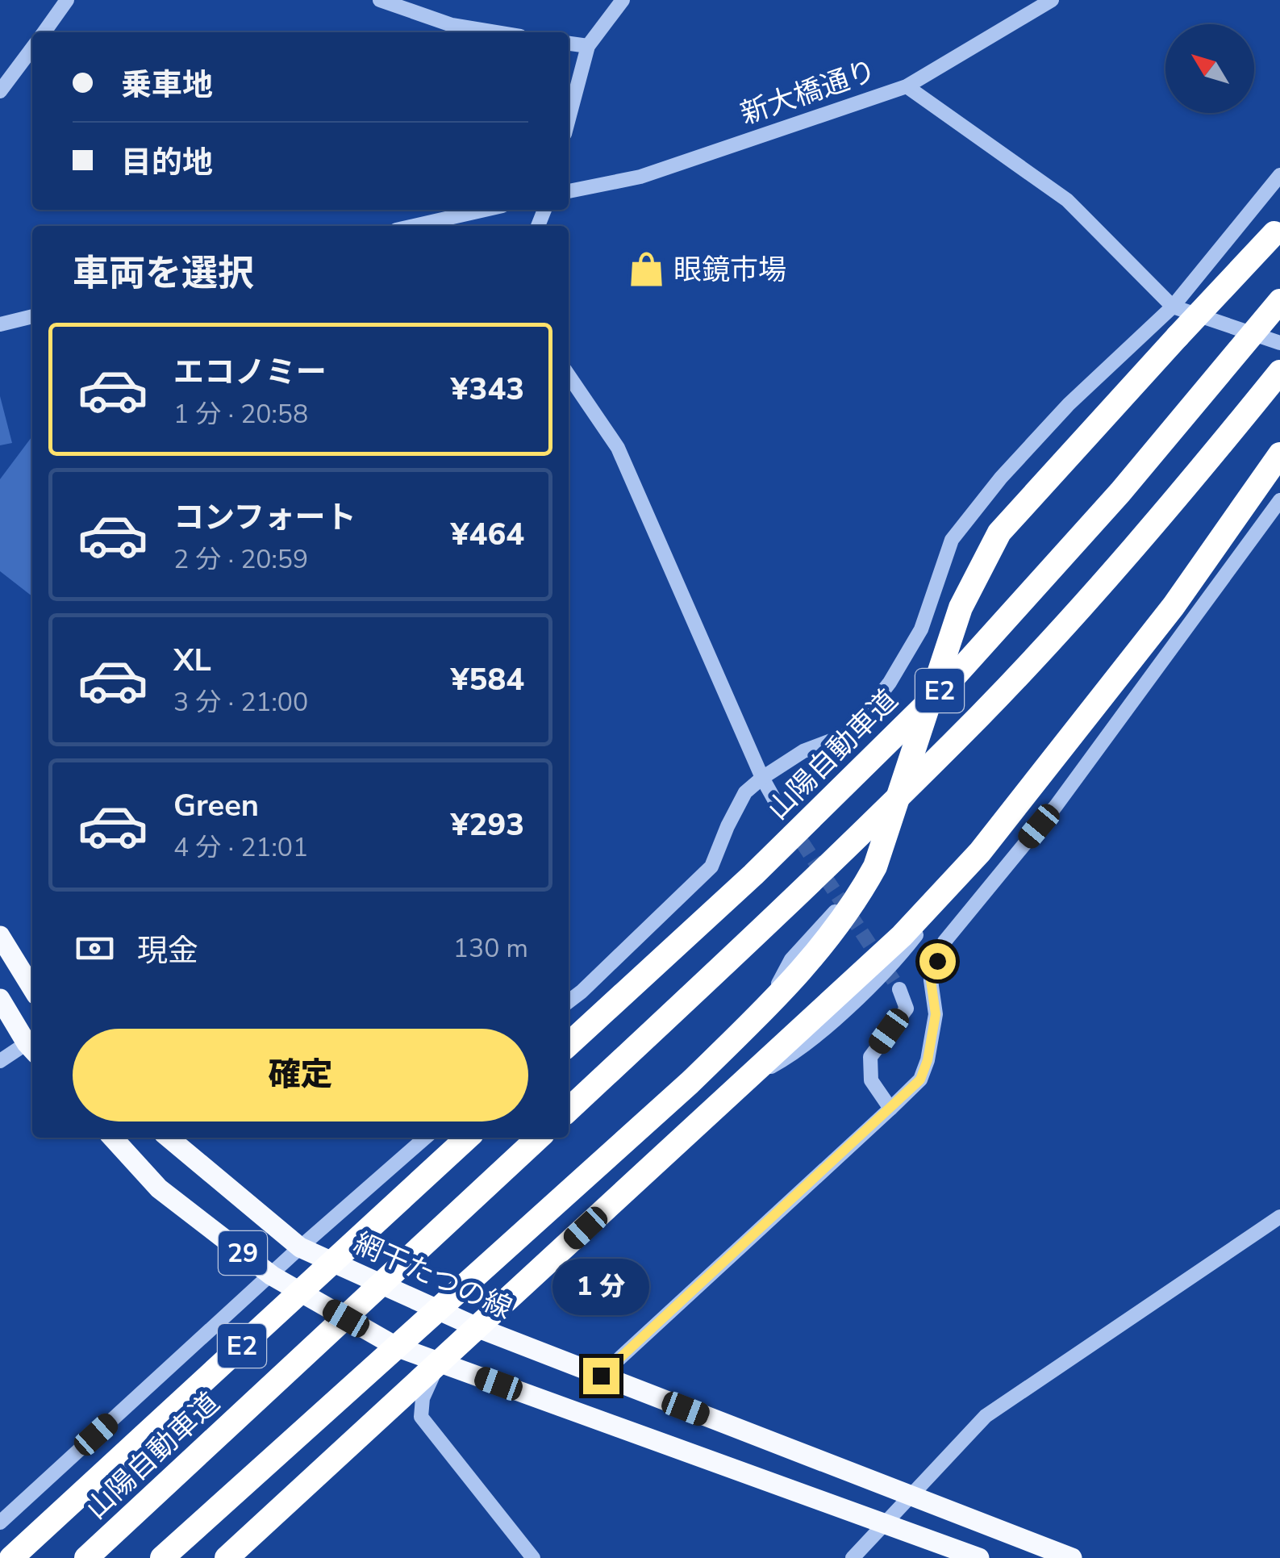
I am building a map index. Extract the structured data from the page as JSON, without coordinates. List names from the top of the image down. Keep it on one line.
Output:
{"streets":{"highway":["E2","山陽自動車道"],"main road":["29","網干たつの線"],"street":["新大橋通り"]},"places":{"shop":["眼鏡市場"]},"north":"top left","page":{"banner":["乗車地","目的地"],"heading":"車両を選択","list":[{"name":"エコノミー","note":"1 分 · 20:58","value":"¥343"},{"name":"コンフォート","note":"2 分 · 20:59","value":"¥464"},{"name":"XL","note":"3 分 · 21:00","value":"¥584"},{"name":"Green","note":"4 分 · 21:01","value":"¥293"}],"pay":["現金","130 m"],"buttons":"確定","bubble":"1 分"}}
